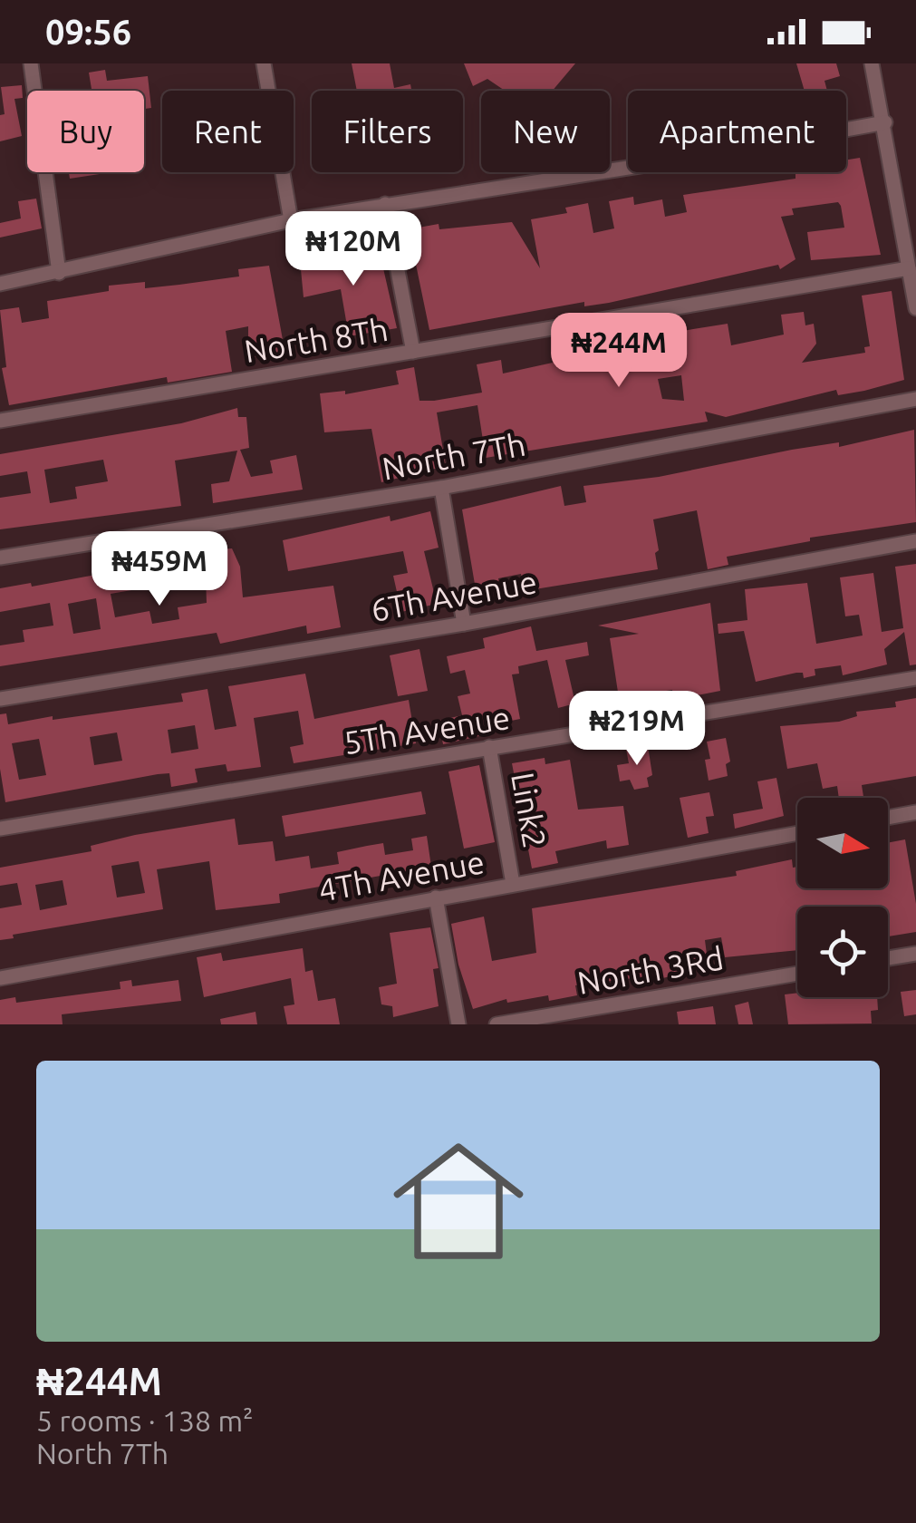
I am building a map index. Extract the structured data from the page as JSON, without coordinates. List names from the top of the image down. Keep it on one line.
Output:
{"streets":{"street":["North 8Th","North 7Th","6Th Avenue","5Th Avenue","Link2","4Th Avenue","North 3Rd"]},"crossings":[["5Th Avenue","Link2"],["Link2","4Th Avenue"]],"north":"right","page":{"status":"09:56","chip":["Buy","Rent","Filters","New","Apartment"],"price":["₦120M","₦244M","₦459M","₦219M"],"list":[{"name":"₦244M","note":"5 rooms · 138 m² · North 7Th"}]}}
